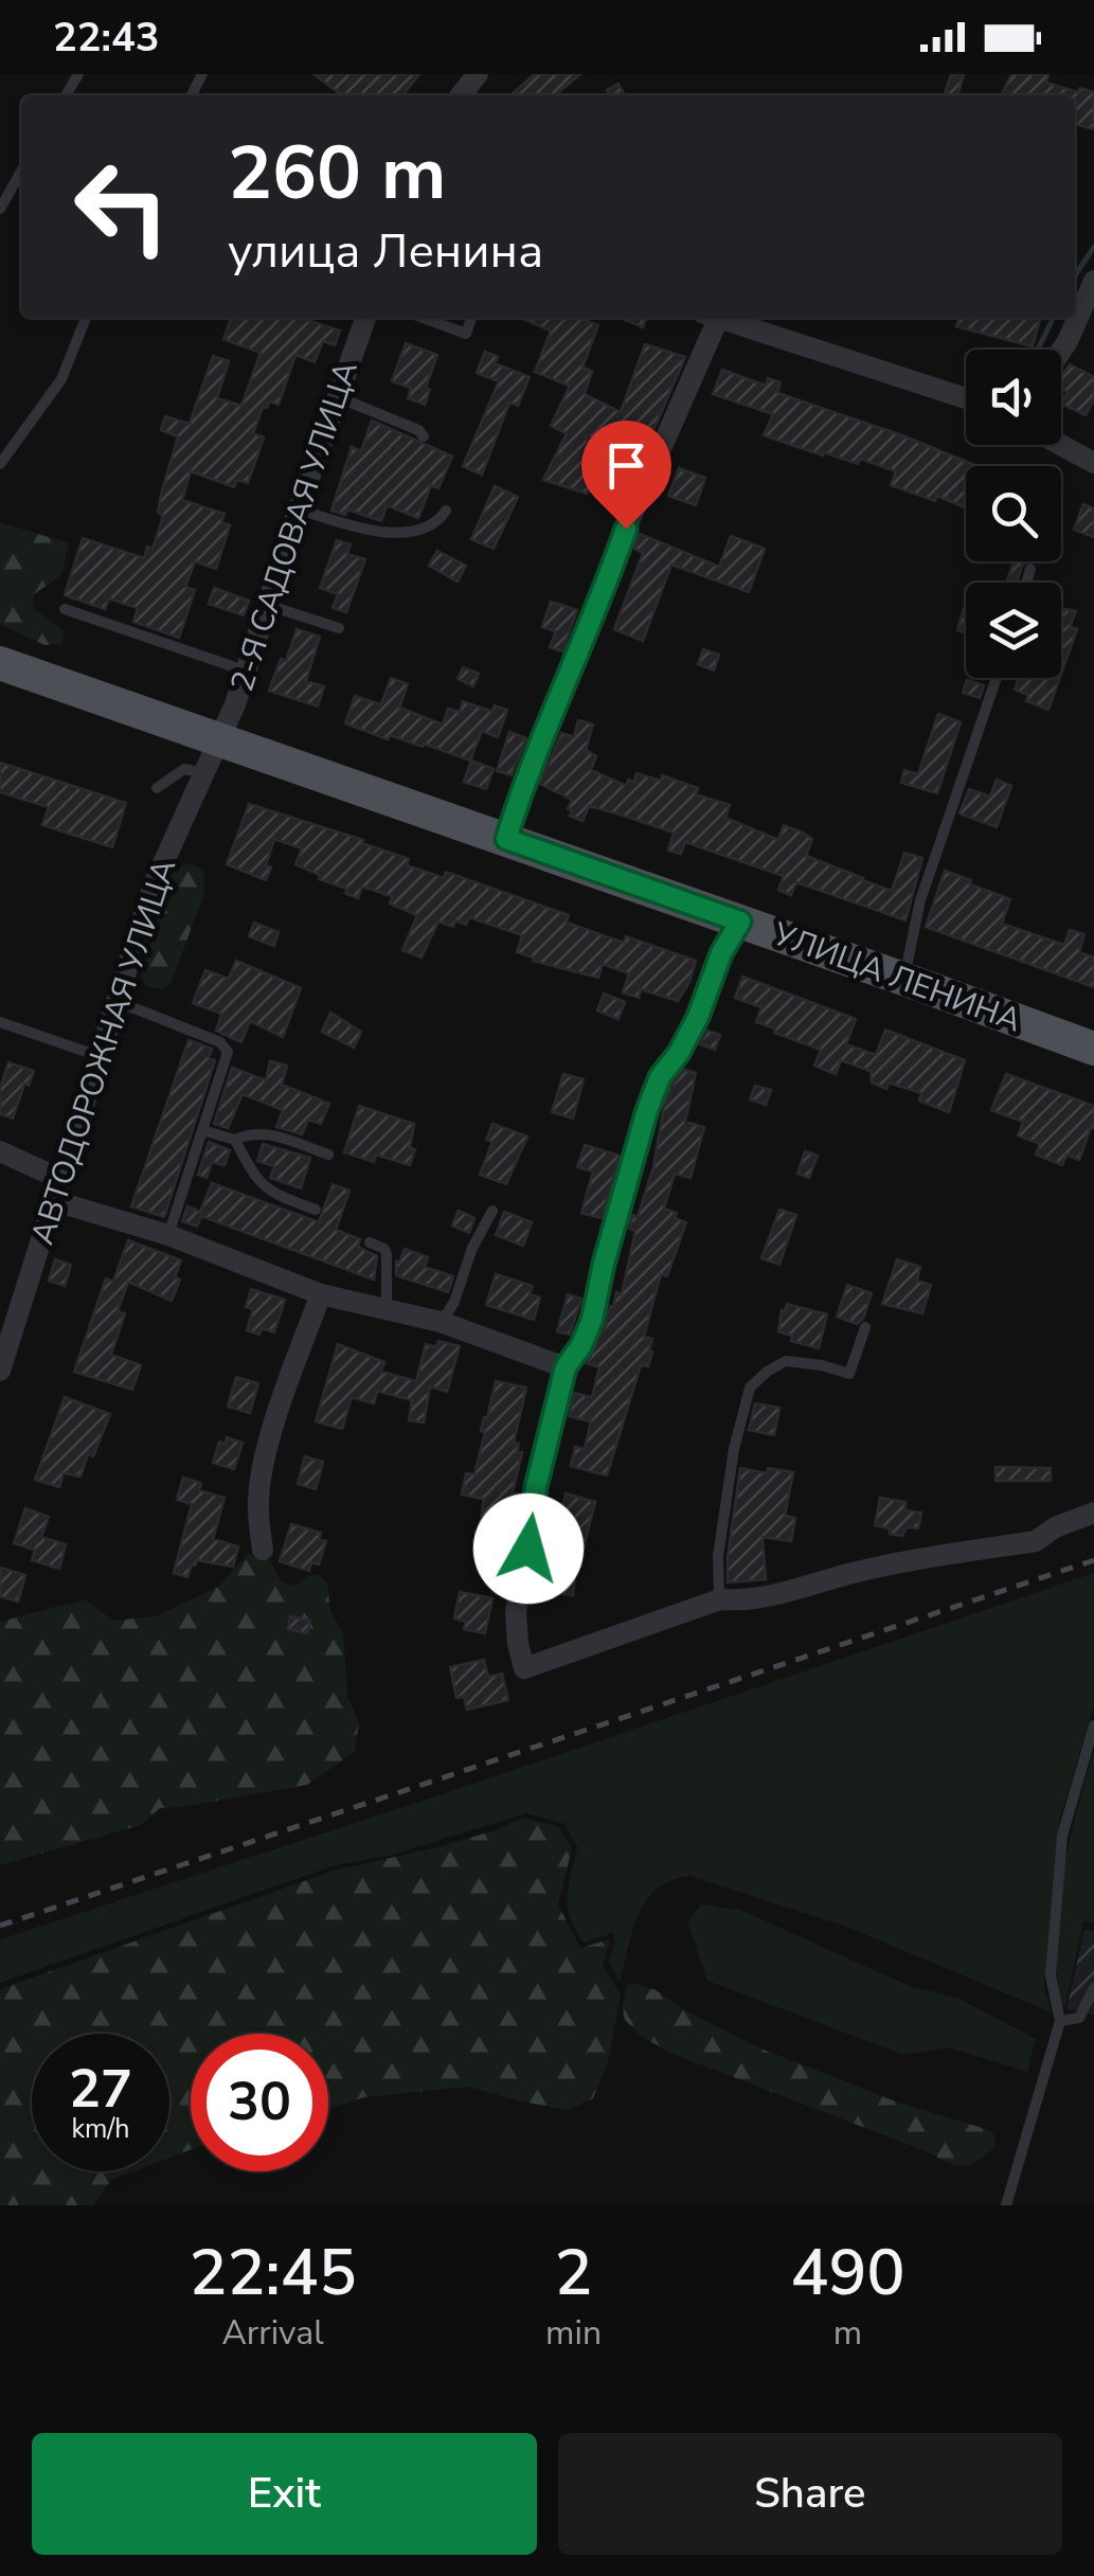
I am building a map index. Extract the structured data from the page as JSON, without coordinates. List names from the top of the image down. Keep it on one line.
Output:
{"streets":{"main road":["УЛИЦА ЛЕНИНА"],"street":["2-Я САДОВАЯ УЛИЦА","АВТОДОРОЖНАЯ УЛИЦА"]},"crossings":[["2-Я САДОВАЯ УЛИЦА","УЛИЦА ЛЕНИНА"],["2-Я САДОВАЯ УЛИЦА","АВТОДОРОЖНАЯ УЛИЦА"],["УЛИЦА ЛЕНИНА","АВТОДОРОЖНАЯ УЛИЦА"]],"page":{"status":"22:43","turn":["260 m","улица Ленина"],"speed":"27 km/h","limit":"30","eta":["22:45","Arrival","2","min","490","m"],"buttons":["Exit","Share"]}}
